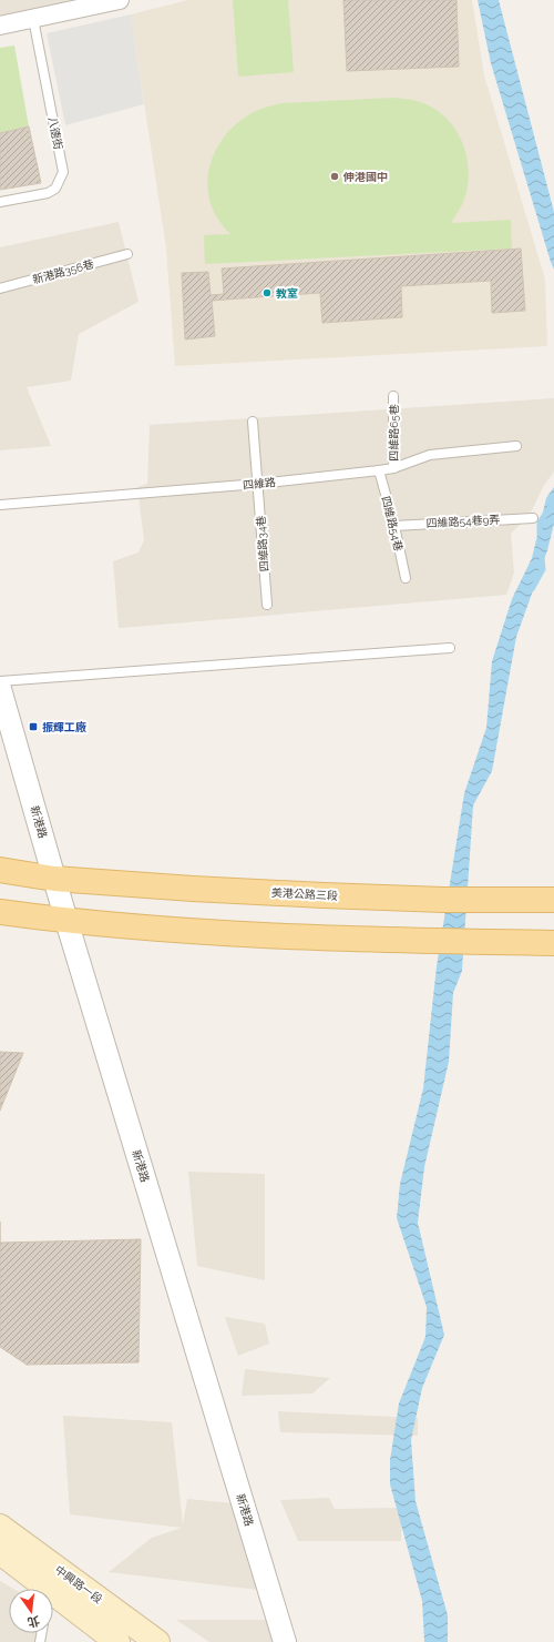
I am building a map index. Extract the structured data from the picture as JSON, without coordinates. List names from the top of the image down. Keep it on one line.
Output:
{"streets":{"main road":["美港公路三段","中興路一段"],"street":["新港路"],"lane":["八德街","新港路356巷","四維路65巷","四維路","四維路54巷9弄","四維路54巷","四維路34巷"]},"crossings":[["四維路65巷","四維路"],["四維路","四維路54巷"],["四維路","四維路34巷"],["四維路54巷9弄","四維路54巷"],["新港路","美港公路三段"]],"places":{"other":["伸港國中","教室"],"transit":["振輝工廠"]},"north":"bottom"}
